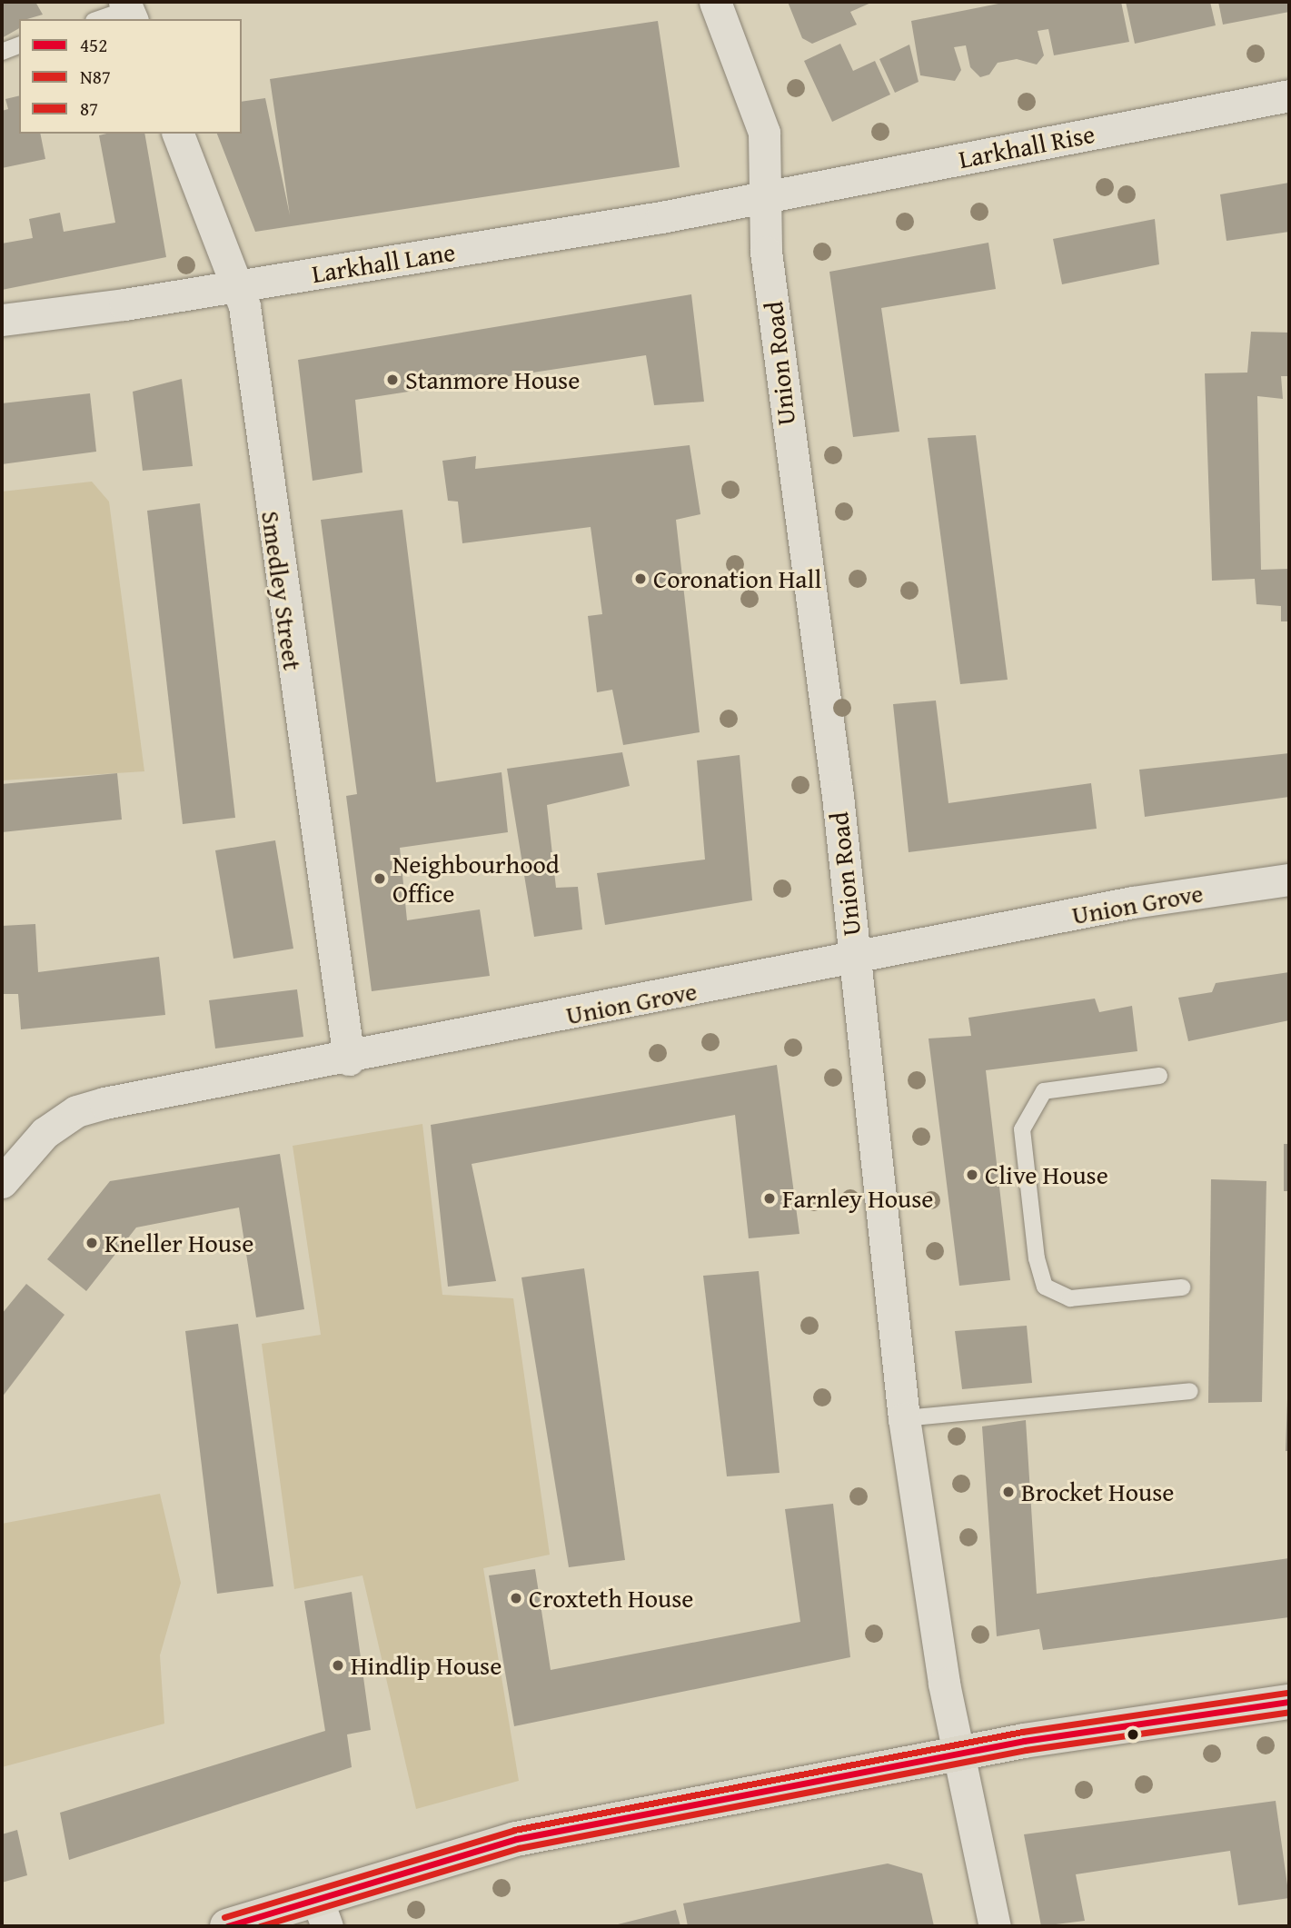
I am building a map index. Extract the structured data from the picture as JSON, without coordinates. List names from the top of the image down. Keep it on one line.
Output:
{"streets":{"street":["Larkhall Rise","Larkhall Lane","Union Road","Smedley Street","Union Grove"]},"crossings":[["Larkhall Rise","Larkhall Lane"],["Larkhall Rise","Union Road"],["Larkhall Lane","Union Road"],["Larkhall Lane","Smedley Street"],["Union Road","Union Grove"],["Smedley Street","Union Grove"]],"places":["Stanmore House","Coronation Hall","Neighbourhood Office","Clive House","Farnley House","Kneller House","Brocket House","Croxteth House","Hindlip House"],"lines":["transit line 87","transit line 452","transit line N87"],"legend":["452","N87","87"]}
